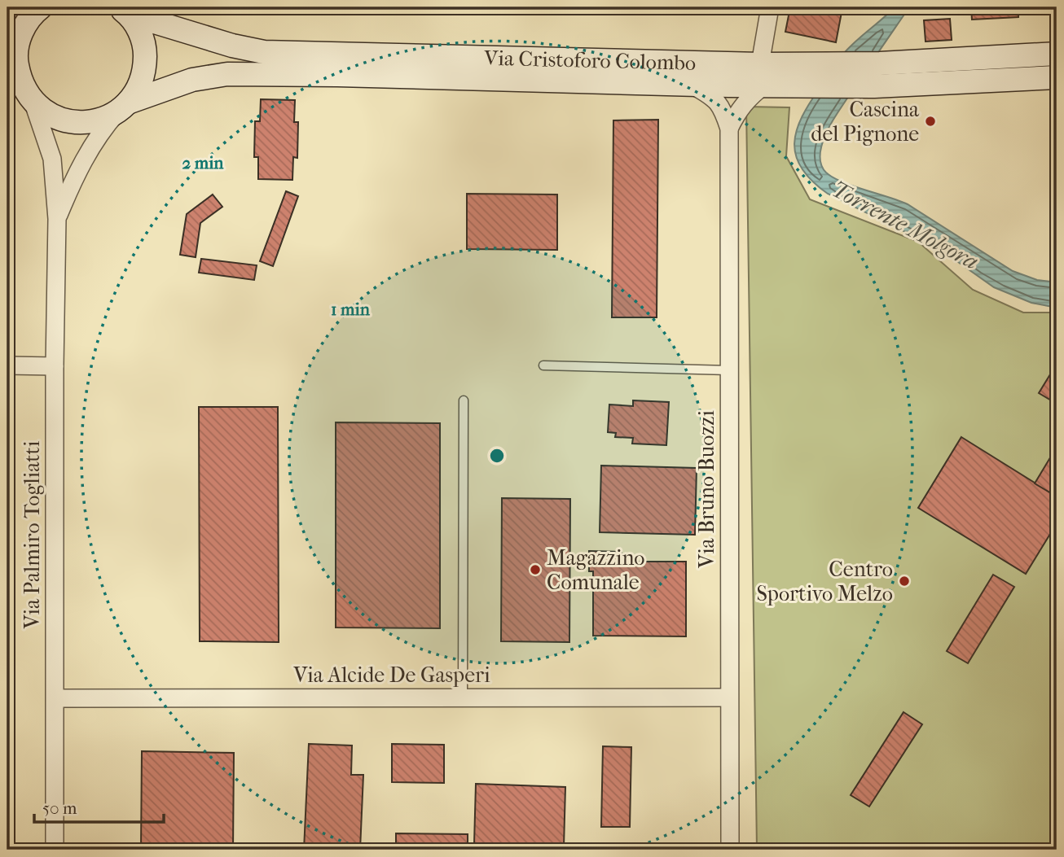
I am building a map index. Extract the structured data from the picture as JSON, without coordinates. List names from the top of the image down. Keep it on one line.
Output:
{"streets":{"street":["Via Cristoforo Colombo","Via Bruno Buozzi","Via Palmiro Togliatti","Via Alcide De Gasperi"]},"crossings":[["Via Cristoforo Colombo","Via Bruno Buozzi"],["Via Cristoforo Colombo","Via Palmiro Togliatti"],["Via Bruno Buozzi","Via Alcide De Gasperi"],["Via Palmiro Togliatti","Via Alcide De Gasperi"]],"water":["Torrente Molgora"],"places":["Cascina del Pignone","Magazzino Comunale","Centro Sportivo Melzo"],"scale_bar":"50 m","rings":["2 min","1 min"]}
